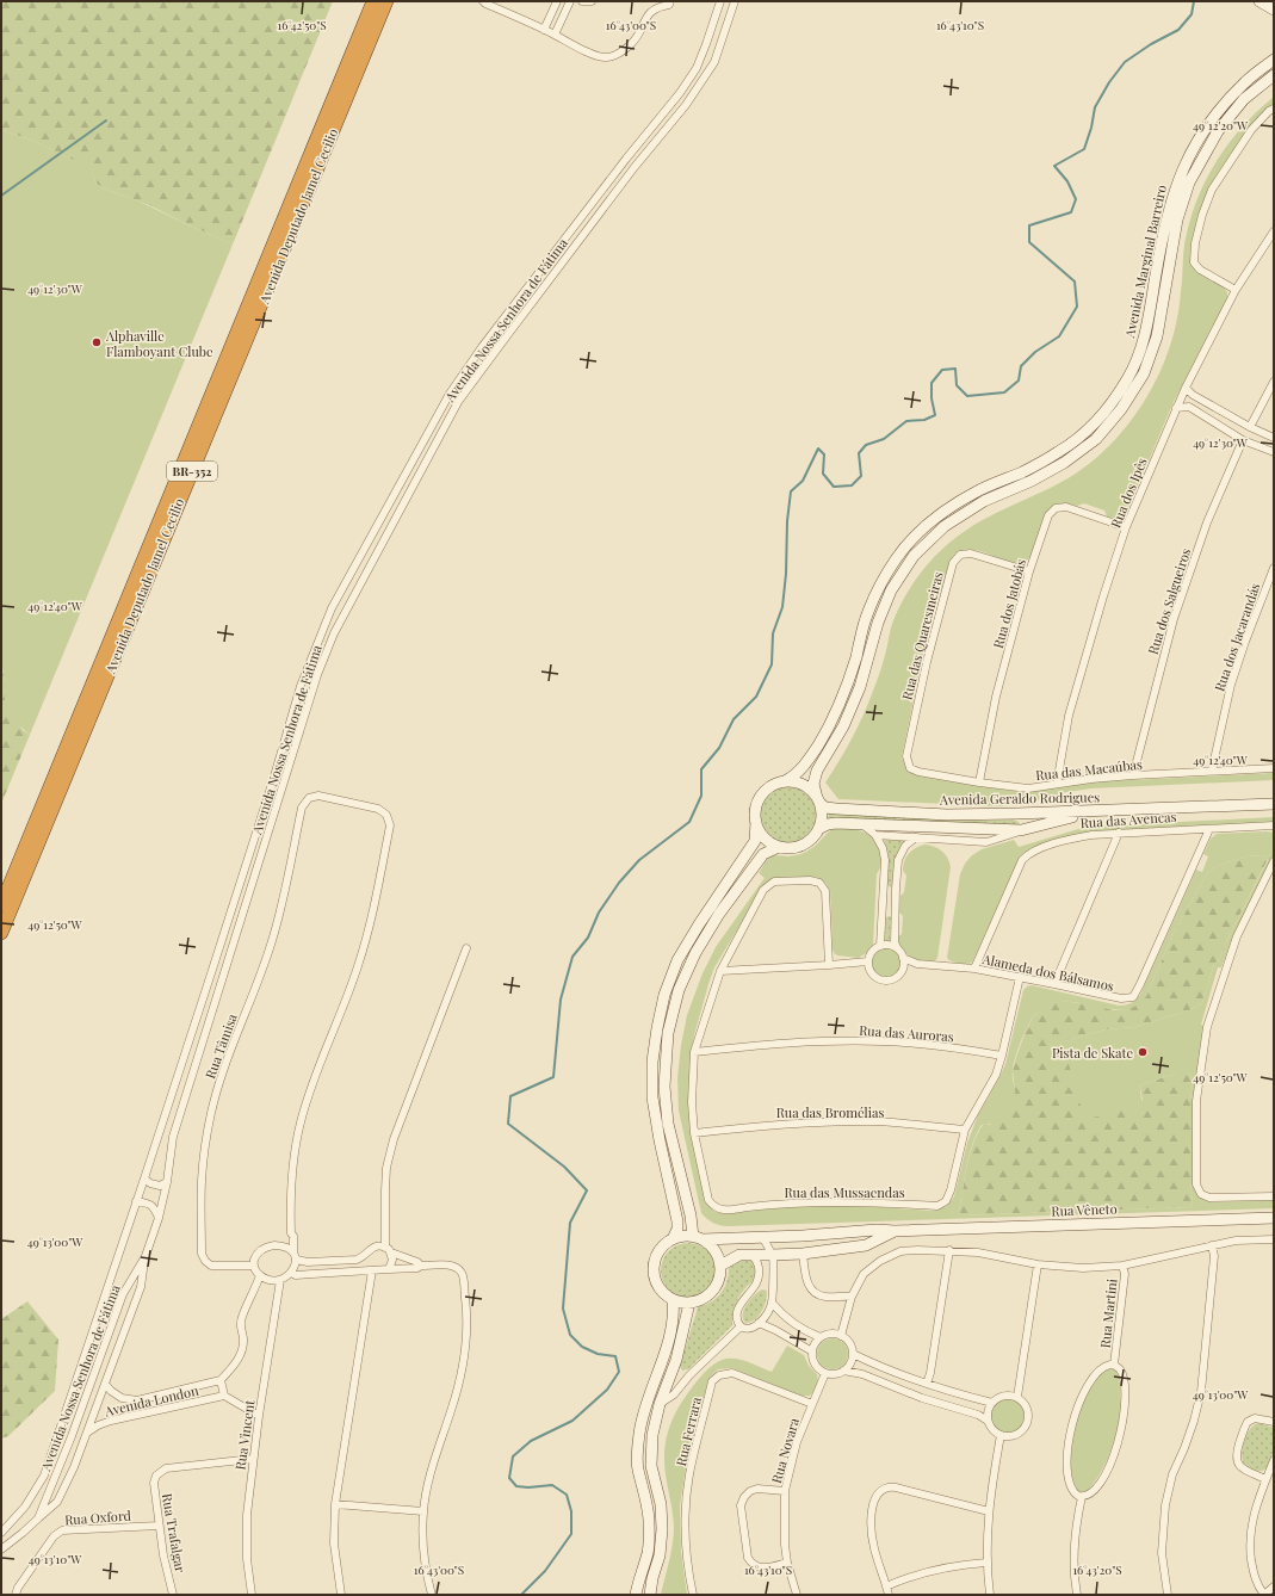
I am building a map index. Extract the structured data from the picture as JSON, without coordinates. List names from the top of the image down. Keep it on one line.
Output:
{"streets":{"highway":["Avenida Deputado Jamel Cecilio","BR-352"],"street":["Avenida Marginal Barreiro","Avenida Nossa Senhora de Fátima","Rua dos Ipês","Rua dos Salgueiros","Rua dos Jatobás","Rua das Quaresmeiras","Rua dos Jacarandás","Rua das Macaúbas","Avenida Geraldo Rodrigues","Rua das Avencas","Alameda dos Bálsamos","Rua das Auroras","Rua Tâmisa","Rua das Bromélias","Rua das Mussaendas","Rua Vêneto","Rua Martini","Avenida London","Rua Ferrara","Rua Vincent","Rua Novara","Rua Oxford","Rua Trafalgar"]},"crossings":[["Avenida Marginal Barreiro","Avenida Geraldo Rodrigues"],["Rua dos Ipês","Rua dos Jatobás"],["Rua dos Ipês","Rua das Macaúbas"],["Rua dos Salgueiros","Rua das Macaúbas"],["Rua dos Jatobás","Rua das Quaresmeiras"],["Rua dos Jatobás","Rua das Macaúbas"],["Rua das Quaresmeiras","Rua das Macaúbas"],["Rua dos Jacarandás","Rua das Macaúbas"],["Avenida Geraldo Rodrigues","Rua das Avencas"],["Rua das Avencas","Alameda dos Bálsamos"],["Rua Tâmisa","Rua Vincent"],["Rua das Bromélias","Rua das Mussaendas"],["Rua Ferrara","Rua Novara"],["Rua Vincent","Rua Trafalgar"],["Rua Oxford","Rua Trafalgar"]],"places":["Alphaville Flamboyant Clube","Pista de Skate"],"coordinates":["16°43'10\"S","16°42'50\"S","16°43'00\"S","49°12'20\"W","49°12'30\"W","49°12'40\"W","49°12'50\"W","49°13'00\"W","49°13'10\"W","16°43'20\"S"]}
